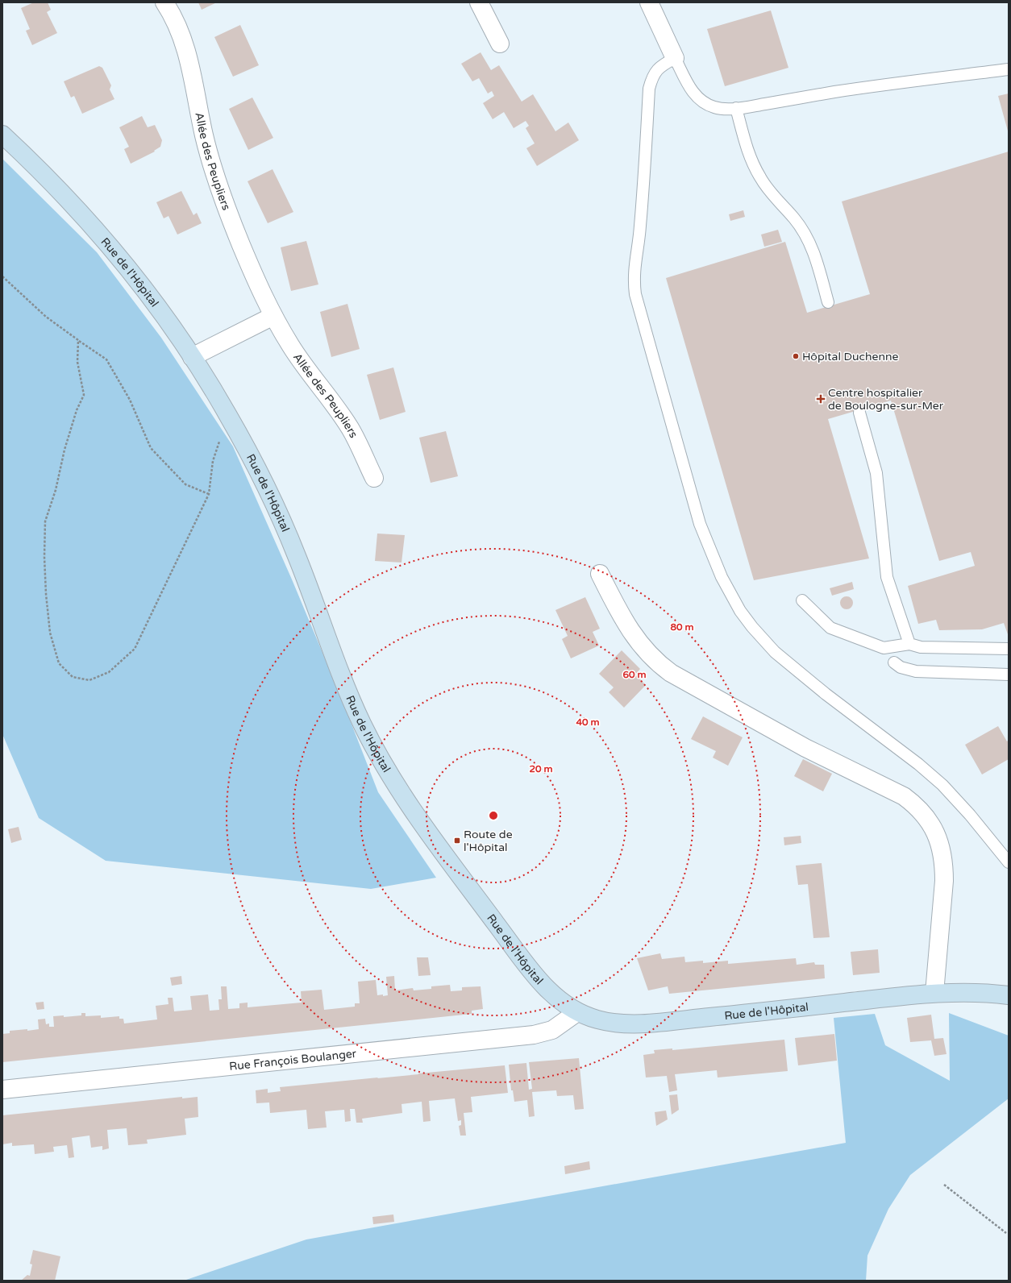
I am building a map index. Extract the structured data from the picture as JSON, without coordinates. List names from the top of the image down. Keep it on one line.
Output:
{"streets":{"street":["Allée des Peupliers","Rue de l'Hôpital","Rue François Boulanger"]},"crossings":[["Rue de l'Hôpital","Rue François Boulanger"]],"places":{"other":["Hôpital Duchenne"],"health":["Centre hospitalier de Boulogne-sur-Mer"],"transit":["Route de l'Hôpital"]},"rings":["80 m","60 m","40 m","20 m"]}
